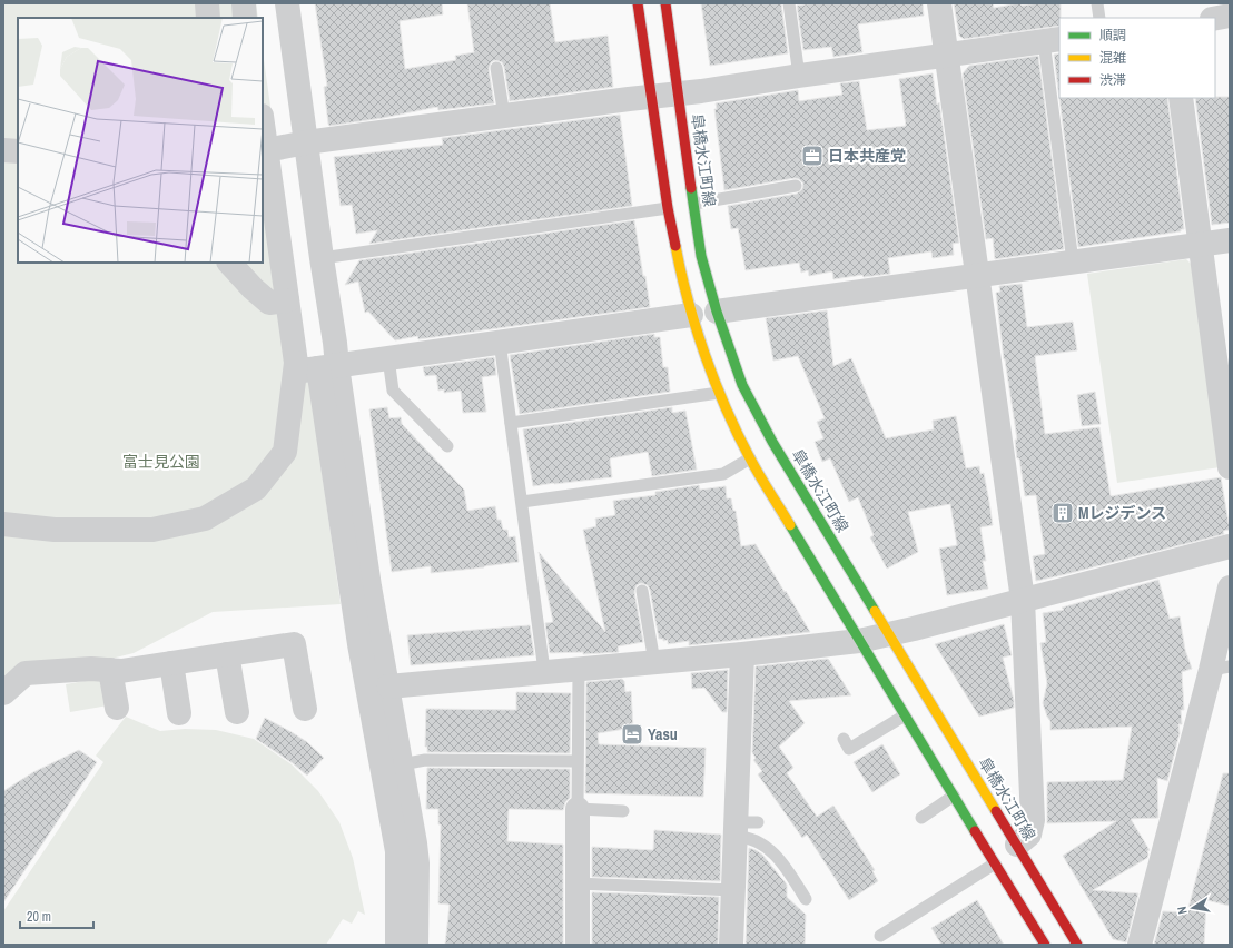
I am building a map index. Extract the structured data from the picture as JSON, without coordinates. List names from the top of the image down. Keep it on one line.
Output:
{"streets":{"street":["皐橋水江町線"]},"parks":["富士見公園"],"places":{"office":["日本共産党"],"building":["Mレジデンス"],"hotel":["Yasu"]},"legend":["順調","混雑","渋滞"],"scale_bar":"20 m","north":"left"}
